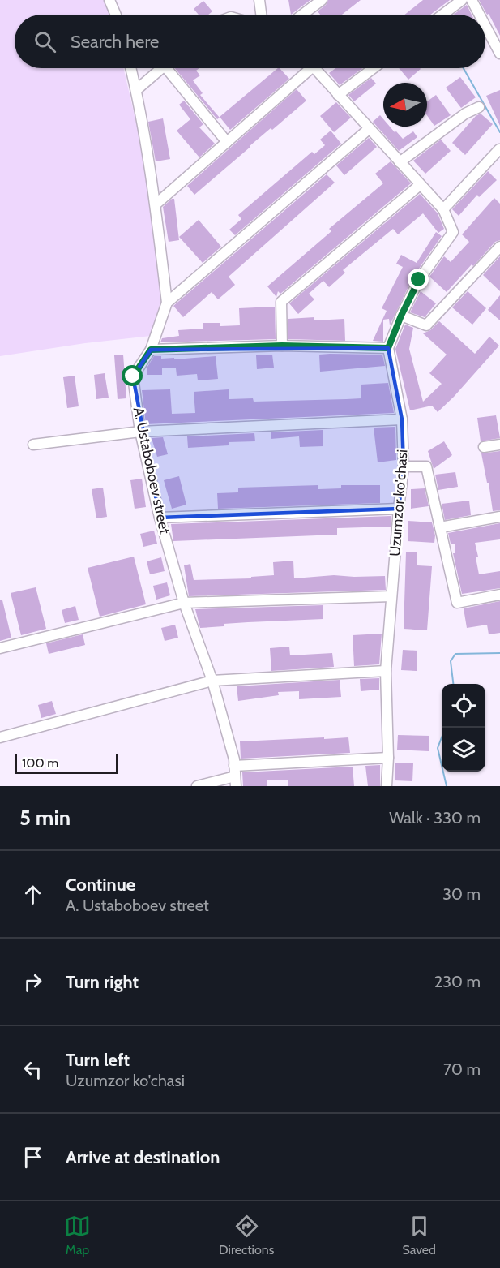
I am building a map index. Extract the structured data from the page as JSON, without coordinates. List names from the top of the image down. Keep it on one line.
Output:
{"streets":{"street":["A. Ustaboboev street","Uzumzor ko'chasi"]},"scale_bar":"100 m","north":"left","page":{"search":"Search here","scale":"100 m","heading":["5 min","Walk · 330 m"],"list":[["Continue","A. Ustaboboev street","30 m"],["Turn right","230 m"],["Turn left","Uzumzor ko'chasi","70 m"],"Arrive at destination"],"nav":["Map","Directions","Saved"]}}
